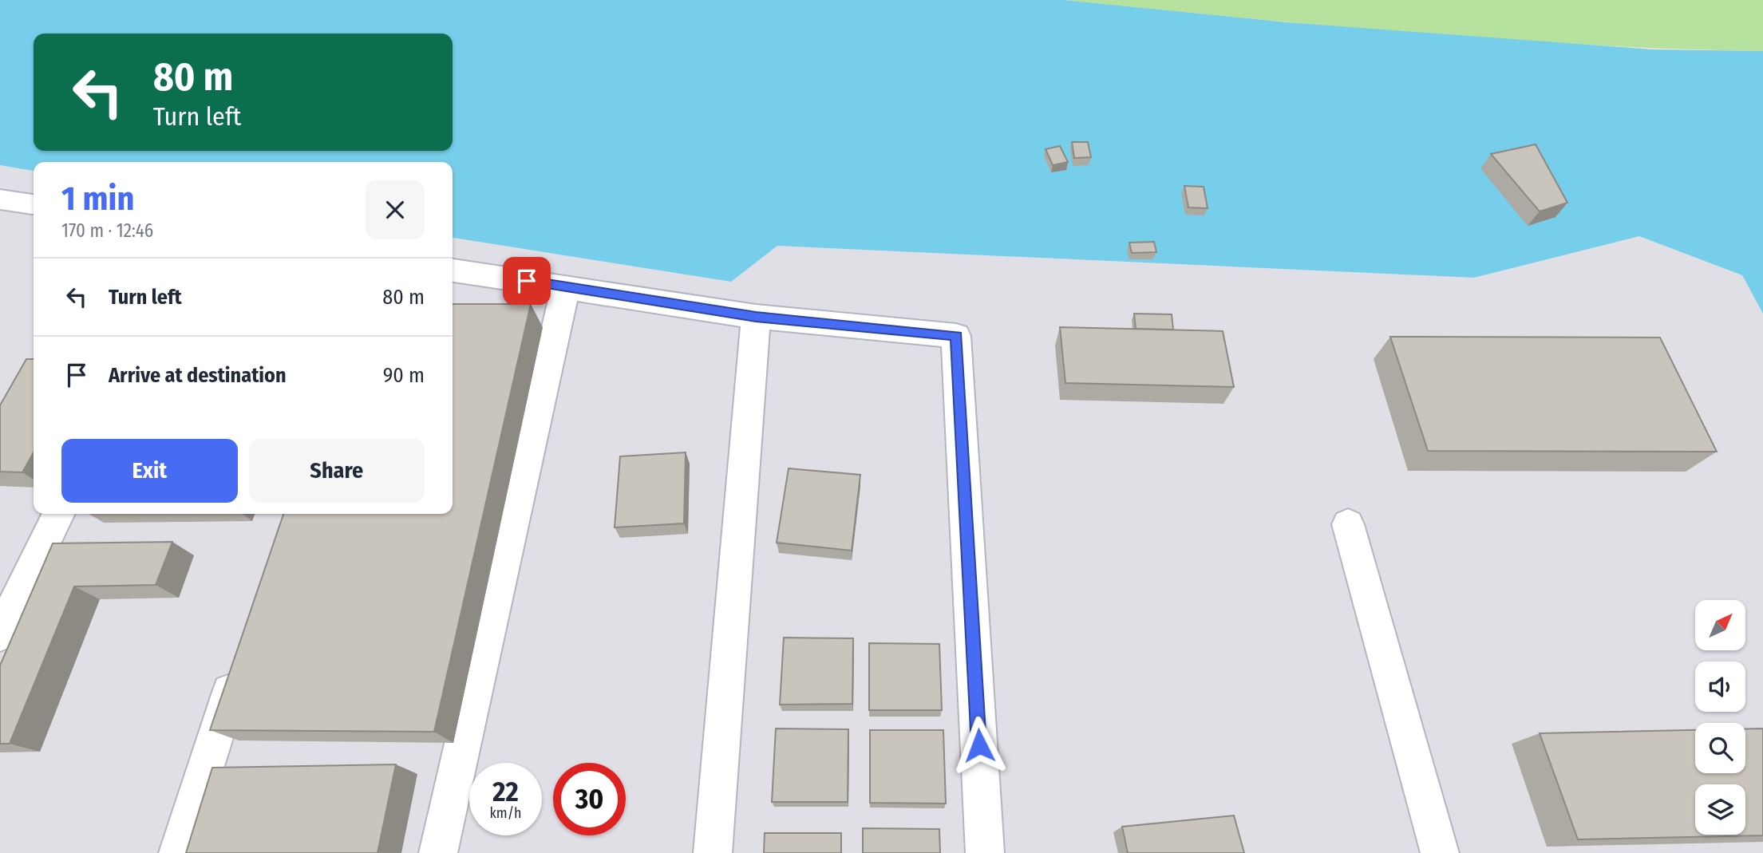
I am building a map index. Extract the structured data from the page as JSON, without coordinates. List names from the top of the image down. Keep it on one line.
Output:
{"north":"top right","page":{"turn":["80 m","Turn left"],"heading":["1 min","170 m · 12:46"],"list":[{"name":"Turn left","value":"80 m"},{"name":"Arrive at destination","value":"90 m"}],"buttons":["Exit","Share"],"speed":"22 km/h","limit":"30"}}
